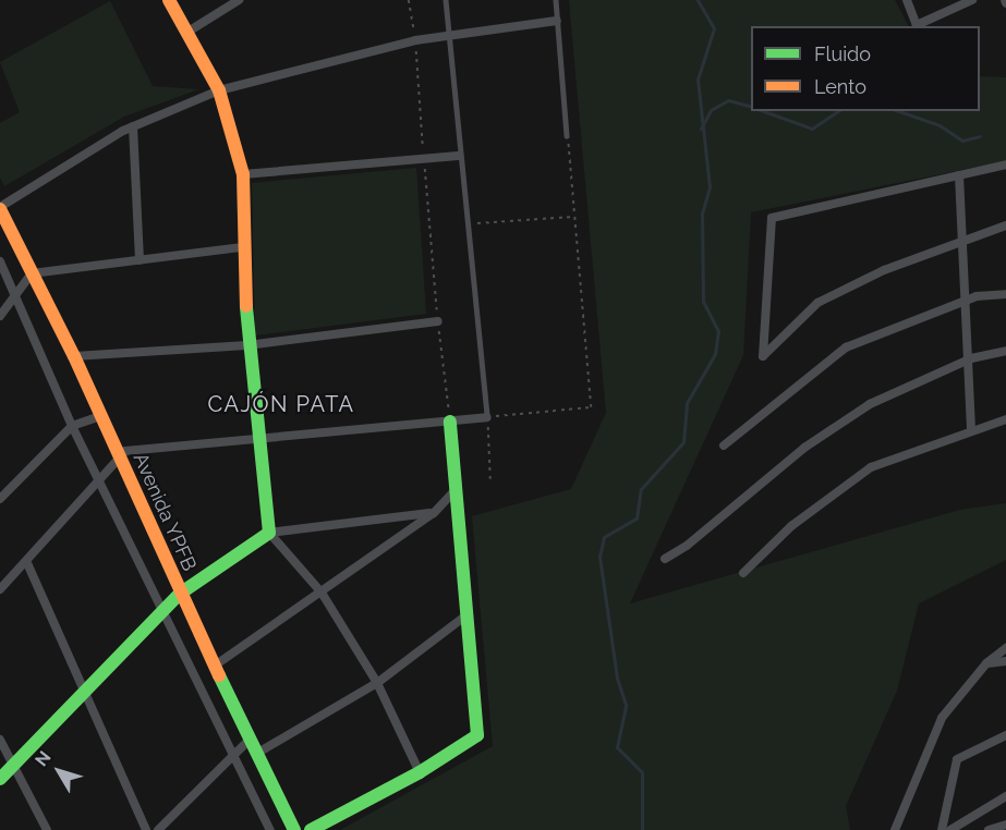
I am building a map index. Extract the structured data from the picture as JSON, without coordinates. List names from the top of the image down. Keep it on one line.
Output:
{"streets":{"street":["Avenida YPFB"]},"districts":["CAJÓN PATA"],"legend":["Fluido","Lento"],"north":"top left"}
